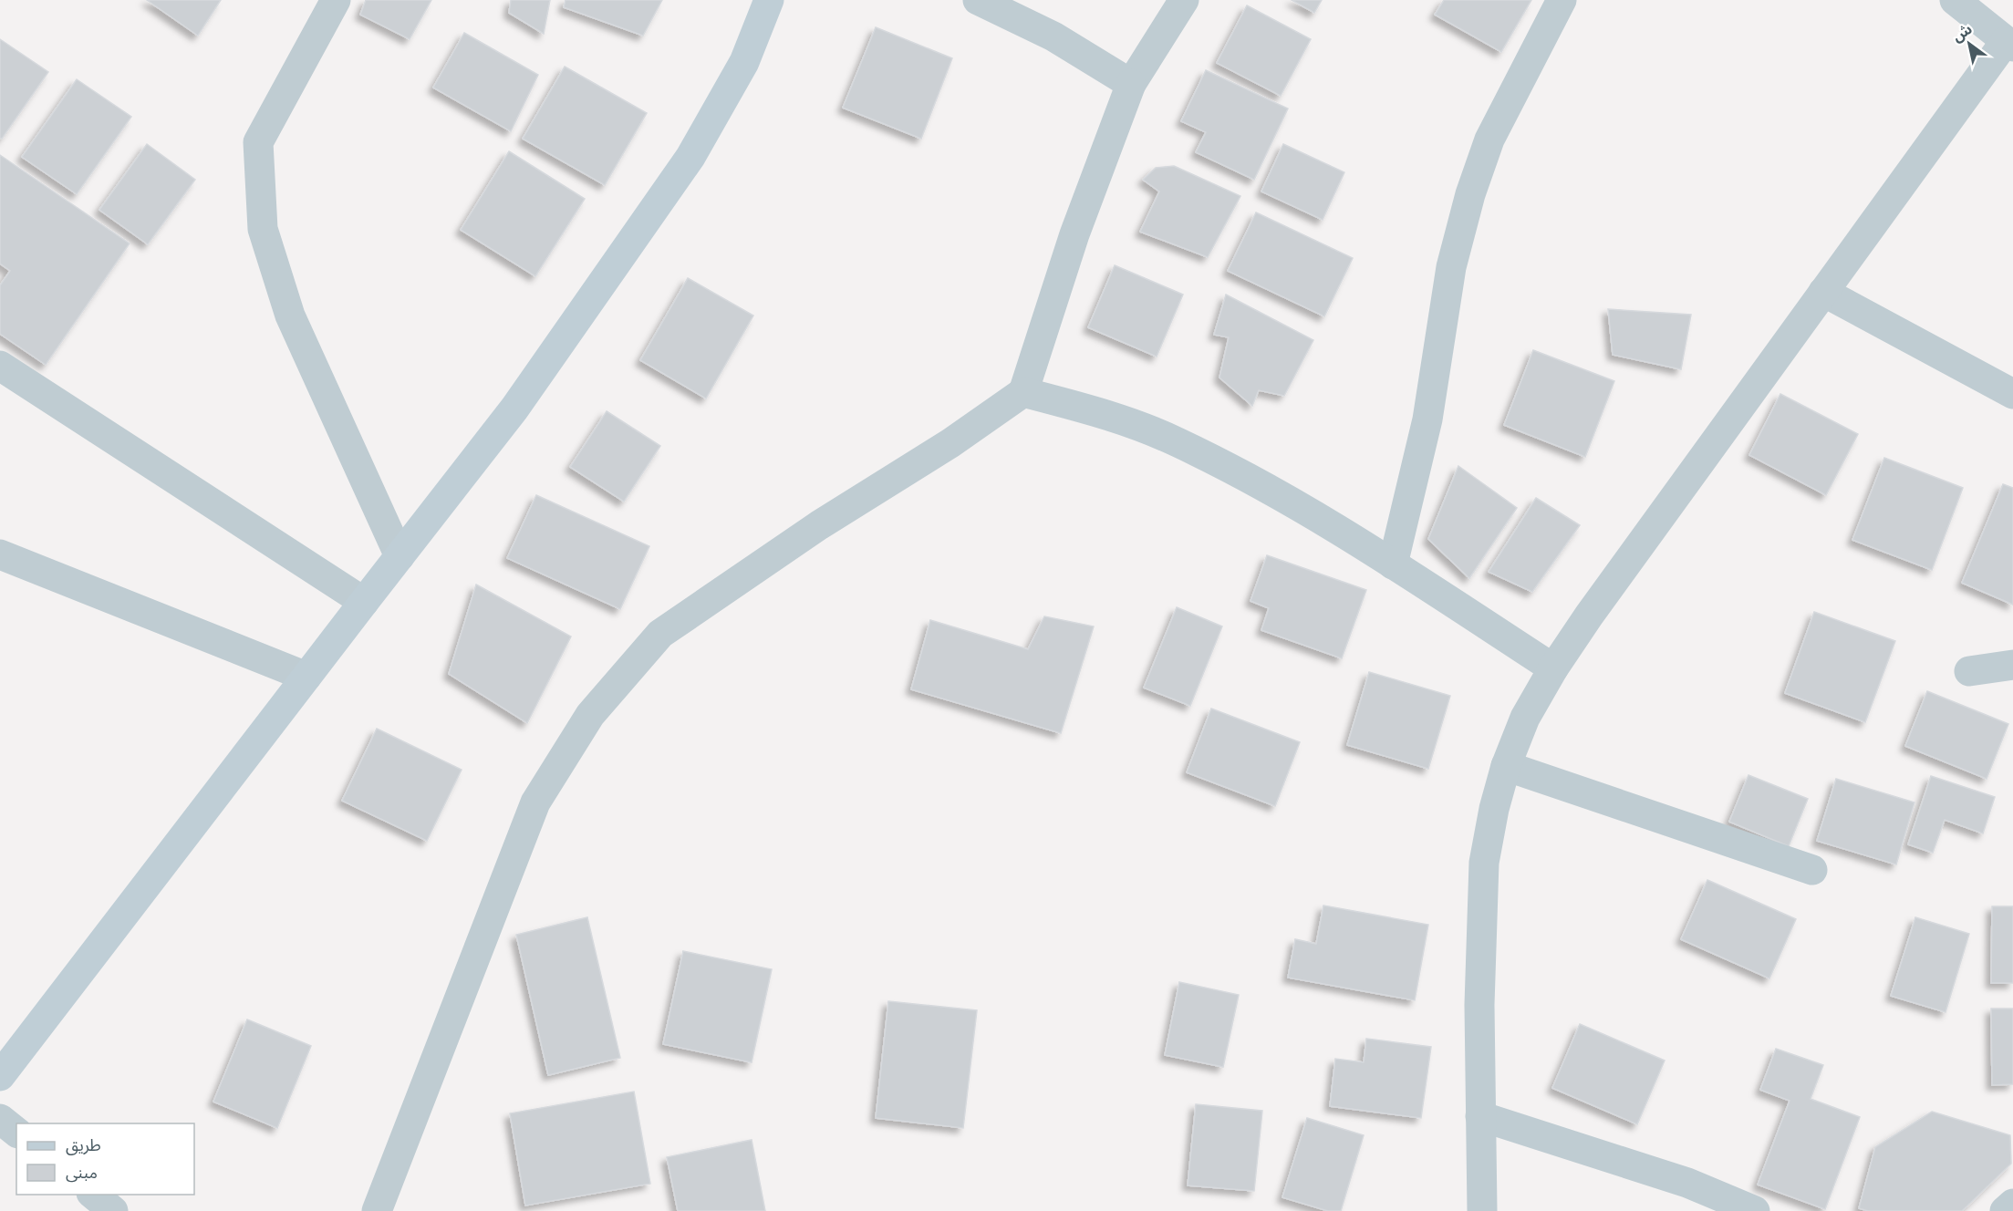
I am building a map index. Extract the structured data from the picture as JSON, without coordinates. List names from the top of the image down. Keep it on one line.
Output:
{"legend":["طريق","مبنى"],"north":"top left"}
